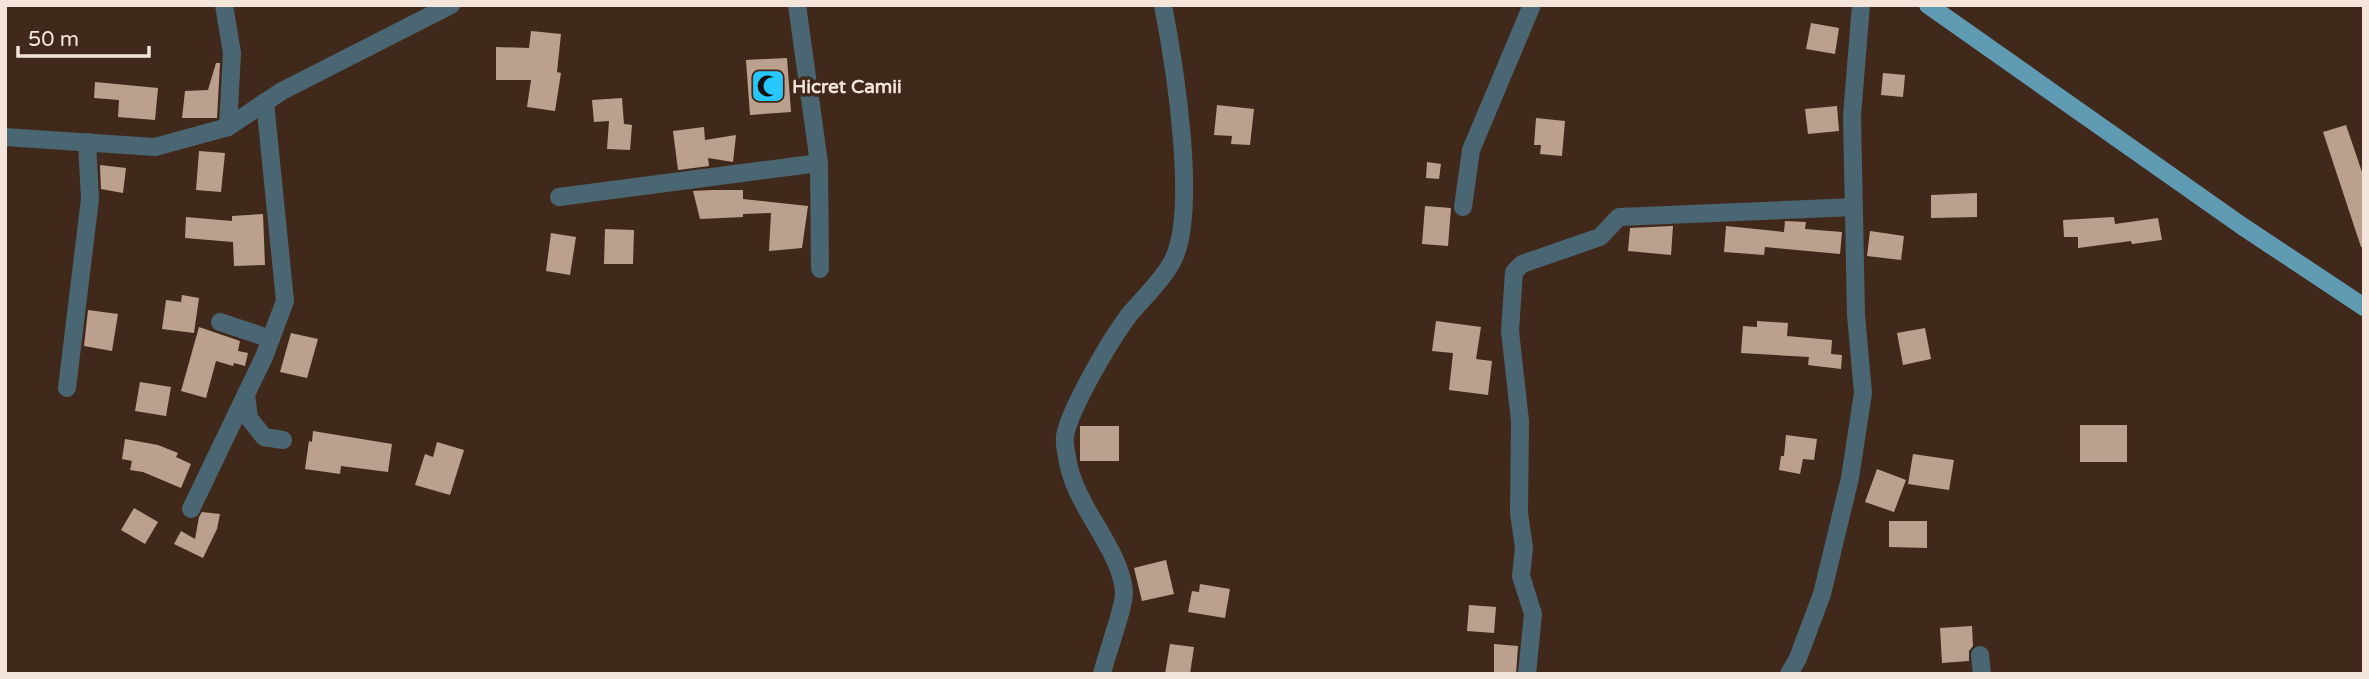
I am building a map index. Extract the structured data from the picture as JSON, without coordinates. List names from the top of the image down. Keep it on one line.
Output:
{"places":{"mosque":["Hicret Camii"]},"scale_bar":"50 m"}
